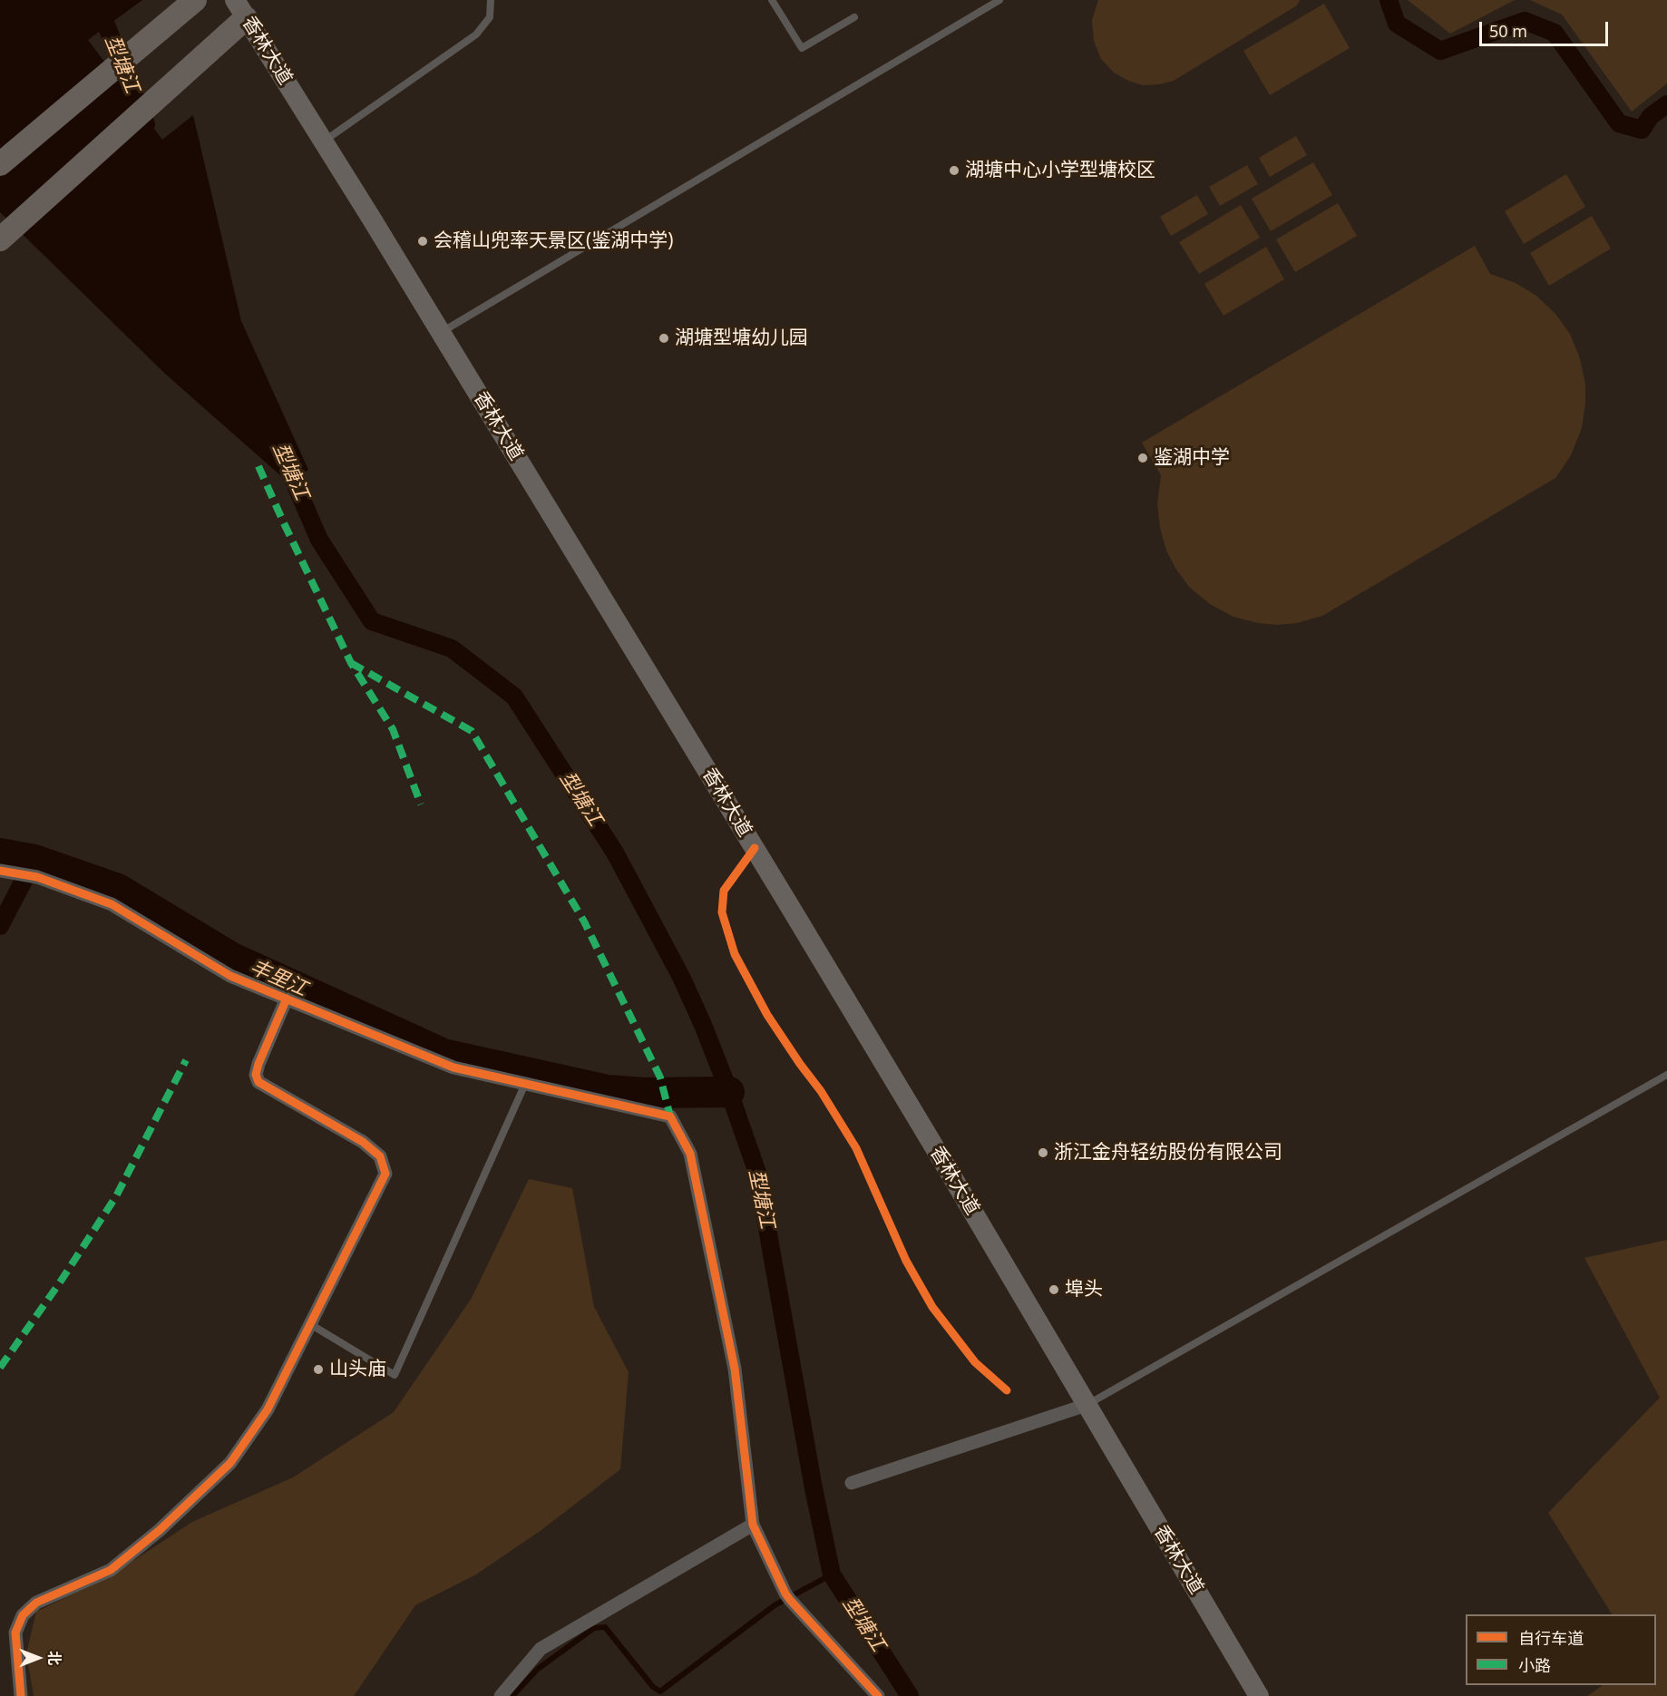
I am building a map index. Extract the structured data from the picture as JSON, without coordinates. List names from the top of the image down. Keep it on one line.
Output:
{"streets":{"main road":["香林大道"]},"water":["型塘江","丰里江"],"places":["湖塘中心小学型塘校区","会稽山兜率天景区(鉴湖中学)","湖塘型塘幼儿园","鉴湖中学","浙江金舟轻纺股份有限公司","埠头","山头庙"],"legend":["自行车道","小路"],"scale_bar":"50 m","north":"right"}
